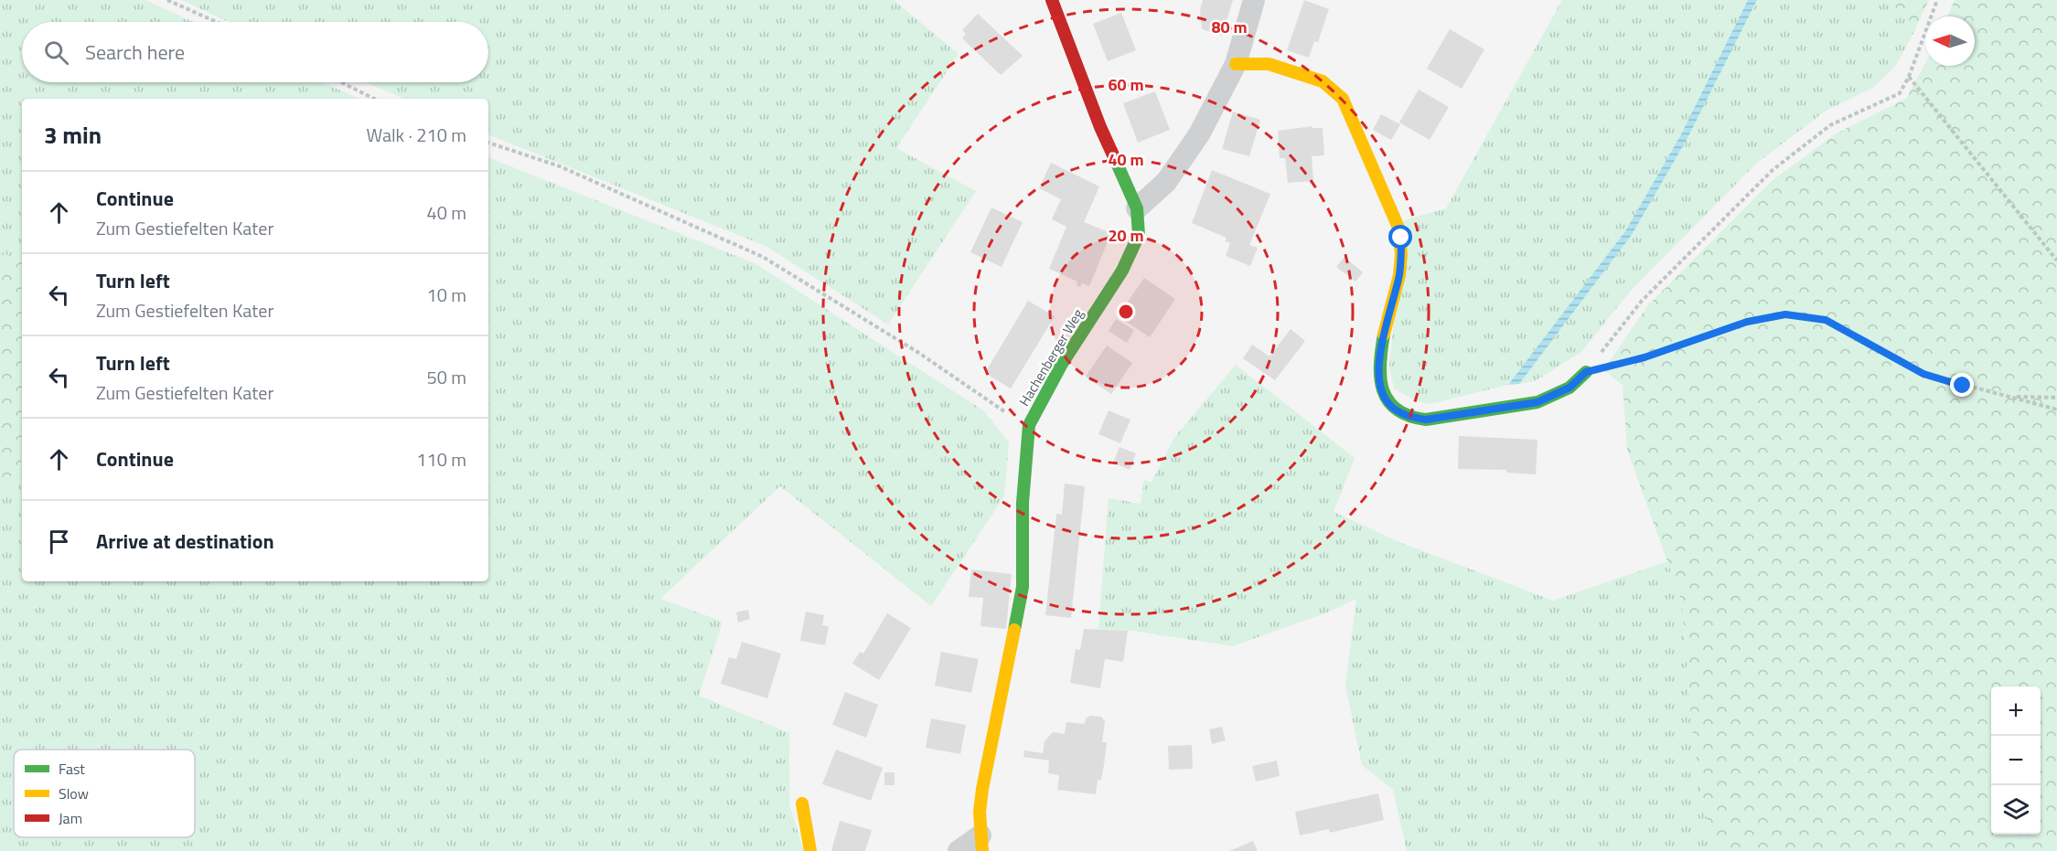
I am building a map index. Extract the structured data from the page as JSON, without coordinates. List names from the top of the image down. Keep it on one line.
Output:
{"streets":{"street":["Hachenberger Weg"]},"legend":["Fast","Slow","Jam"],"north":"left","page":{"search":"Search here","heading":["3 min","Walk · 210 m"],"list":[["Continue","Zum Gestiefelten Kater","40 m"],["Turn left","Zum Gestiefelten Kater","10 m"],["Turn left","Zum Gestiefelten Kater","50 m"],["Continue","110 m"],"Arrive at destination"],"map_buttons":["+","−"]},"rings":["80 m","60 m","40 m","20 m"]}
